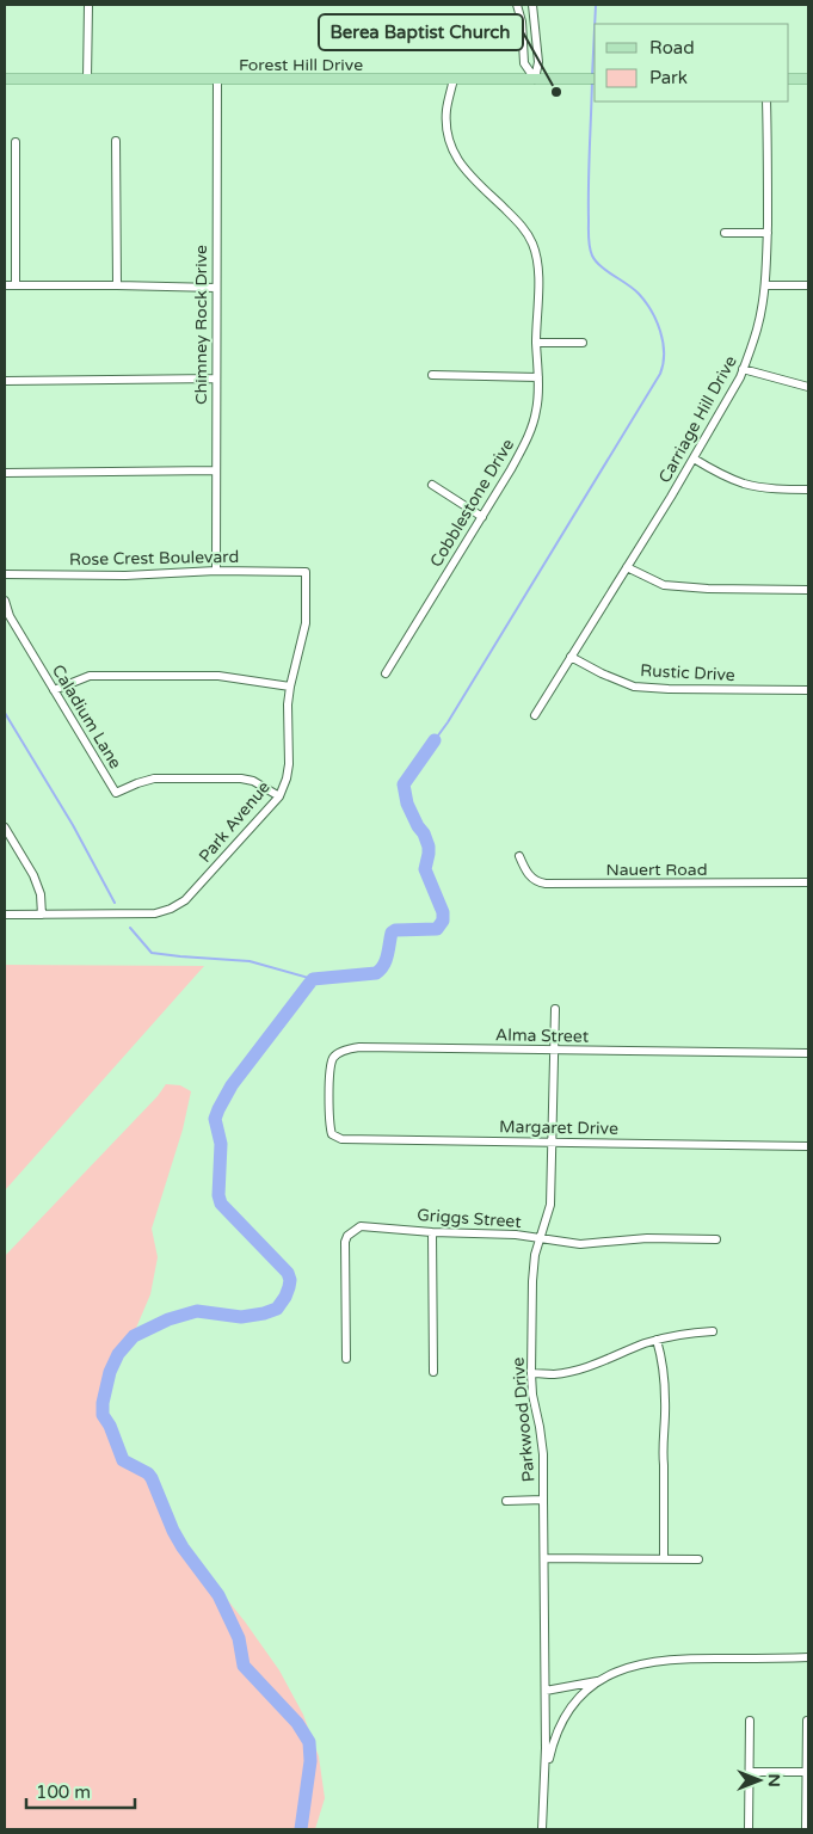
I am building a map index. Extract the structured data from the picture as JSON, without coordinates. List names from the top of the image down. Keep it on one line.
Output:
{"streets":{"main road":["Forest Hill Drive"],"street":["Chimney Rock Drive","Carriage Hill Drive","Cobblestone Drive","Rose Crest Boulevard","Rustic Drive","Caladium Lane","Park Avenue","Nauert Road","Alma Street","Margaret Drive","Griggs Street","Parkwood Drive"]},"crossings":[["Forest Hill Drive","Chimney Rock Drive"],["Forest Hill Drive","Cobblestone Drive"],["Chimney Rock Drive","Rose Crest Boulevard"],["Carriage Hill Drive","Rustic Drive"],["Rose Crest Boulevard","Park Avenue"],["Caladium Lane","Park Avenue"],["Alma Street","Margaret Drive"],["Alma Street","Parkwood Drive"],["Margaret Drive","Parkwood Drive"],["Griggs Street","Parkwood Drive"]],"places":["Berea Baptist Church"],"legend":["Road","Park"],"scale_bar":"100 m","north":"right"}
